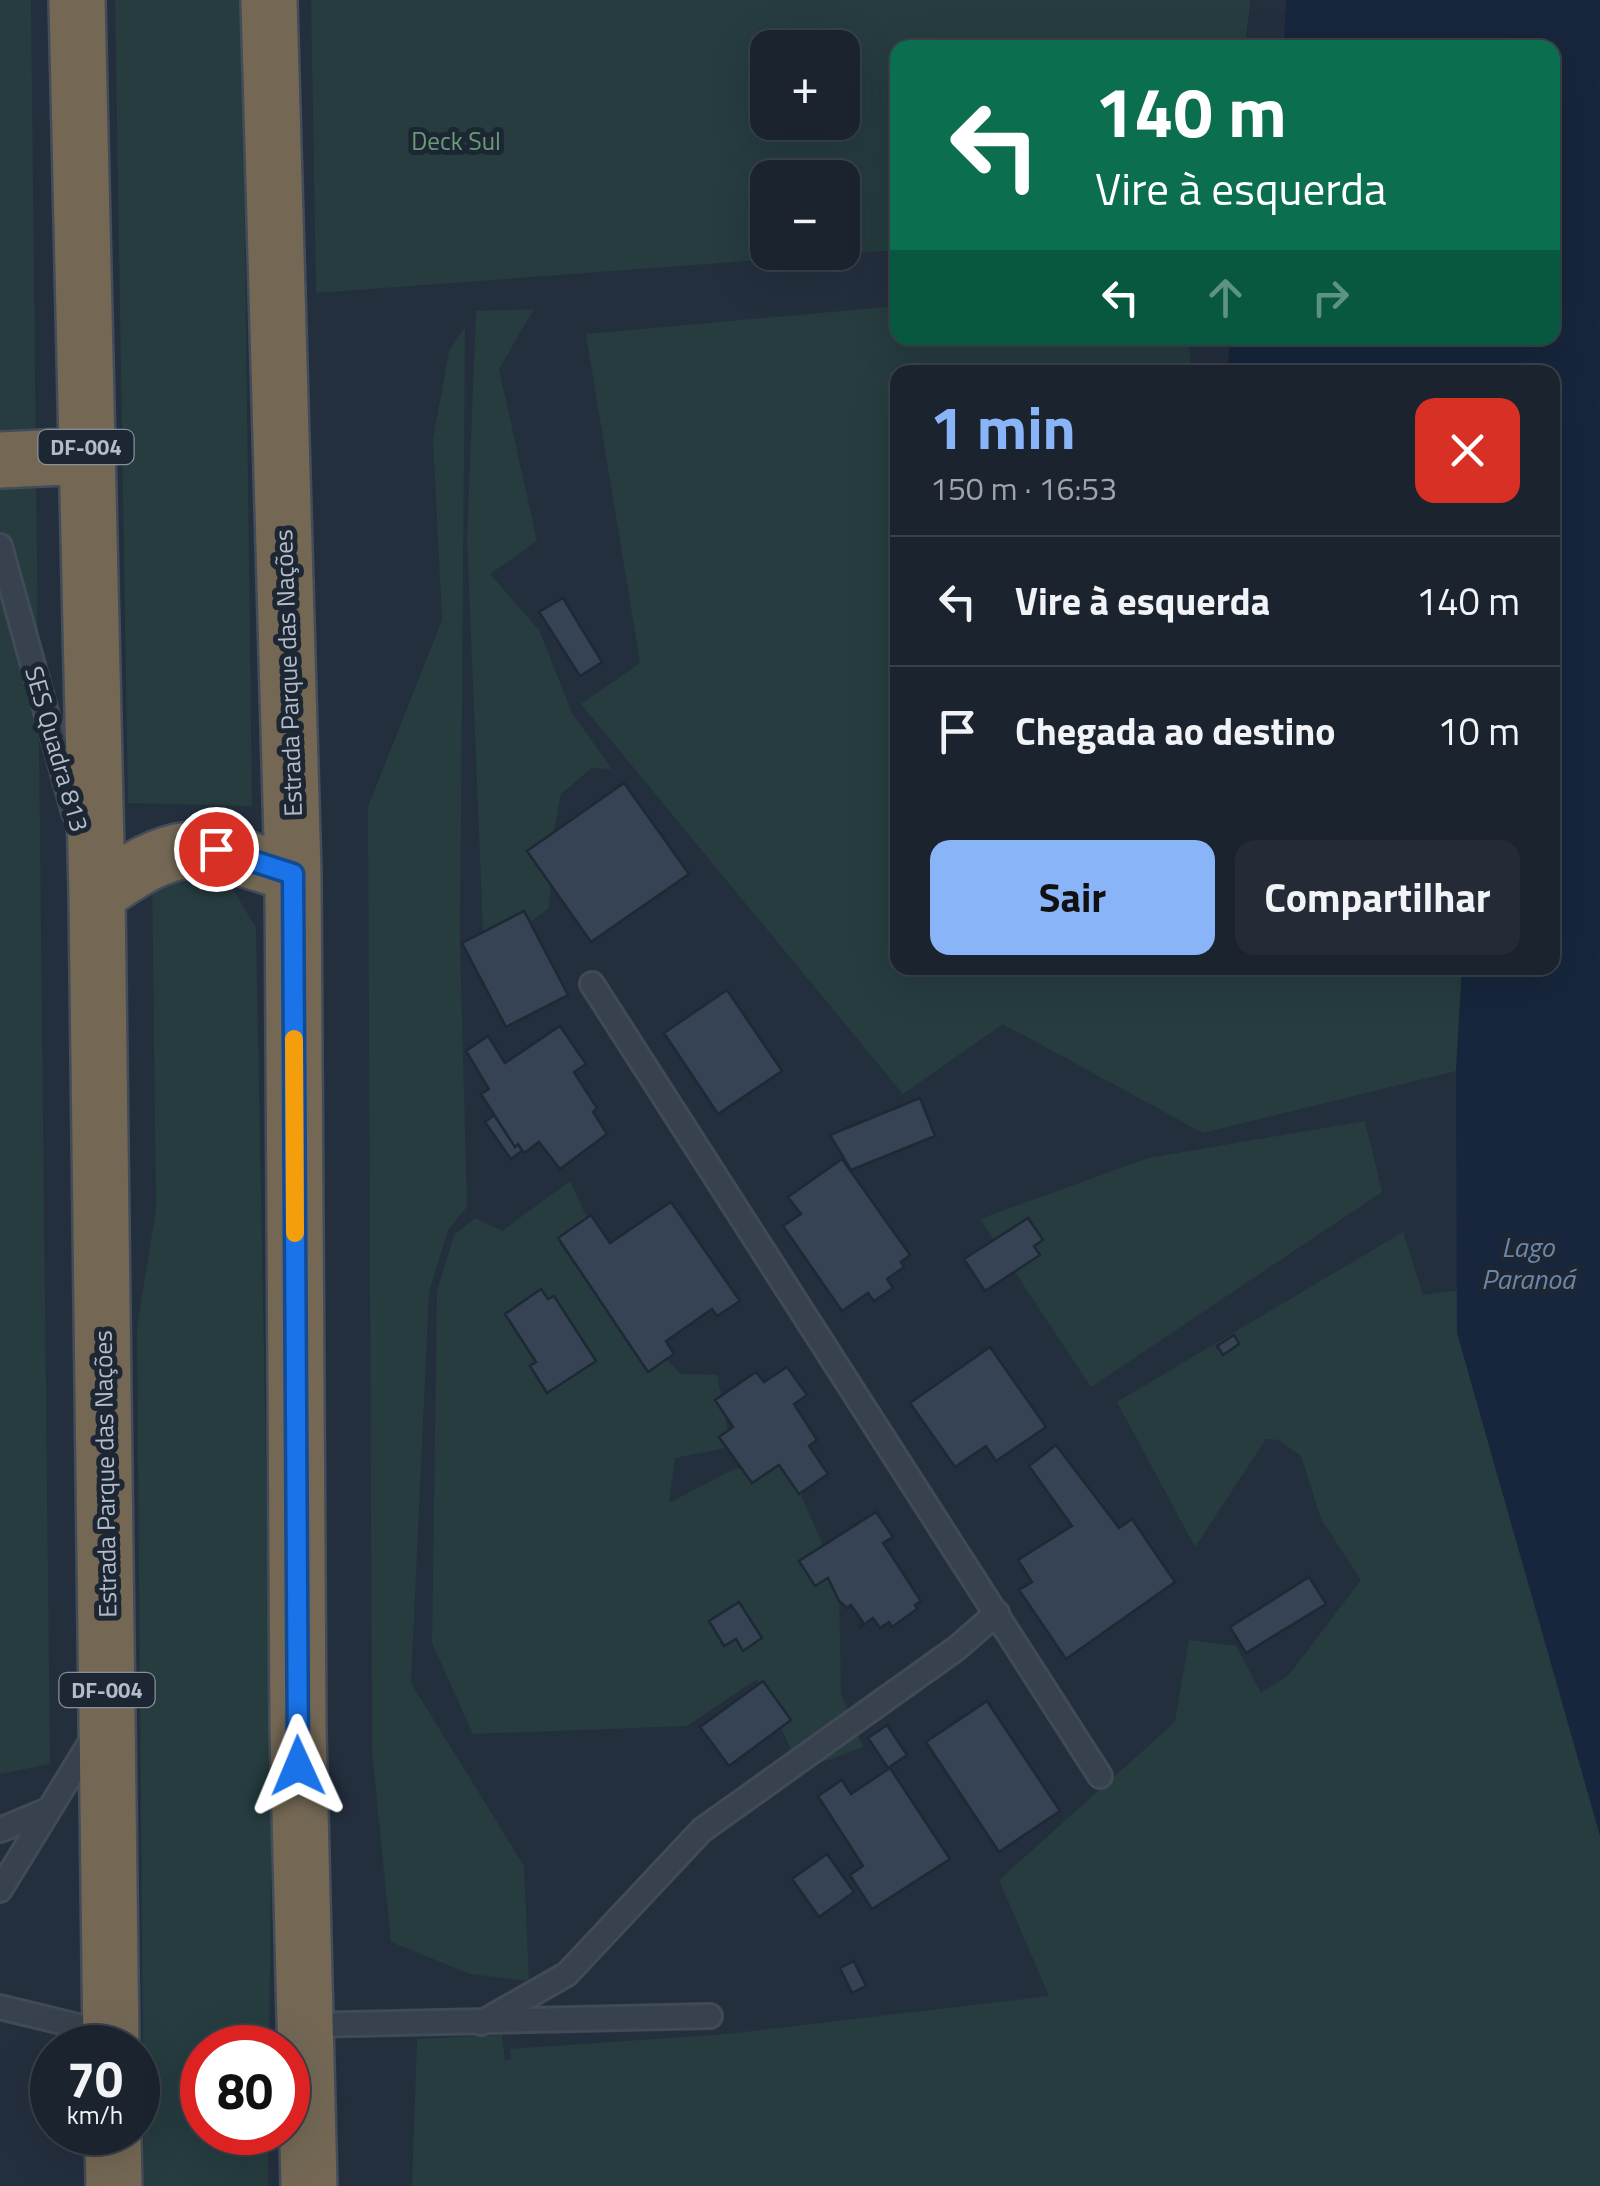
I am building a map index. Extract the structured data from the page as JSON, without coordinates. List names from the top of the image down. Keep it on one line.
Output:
{"streets":{"highway":["DF-004","Estrada Parque das Nações"],"lane":["SES Quadra 813"]},"crossings":[["Estrada Parque das Nações","SES Quadra 813"]],"water":["Lago Paranoá"],"parks":["Deck Sul"],"page":{"map_buttons":["+","−"],"turn":["140 m","Vire à esquerda"],"heading":["1 min","150 m · 16:53"],"list":[{"name":"Vire à esquerda","value":"140 m"},{"name":"Chegada ao destino","value":"10 m"}],"buttons":["Sair","Compartilhar"],"speed":"70 km/h","limit":"80"}}
